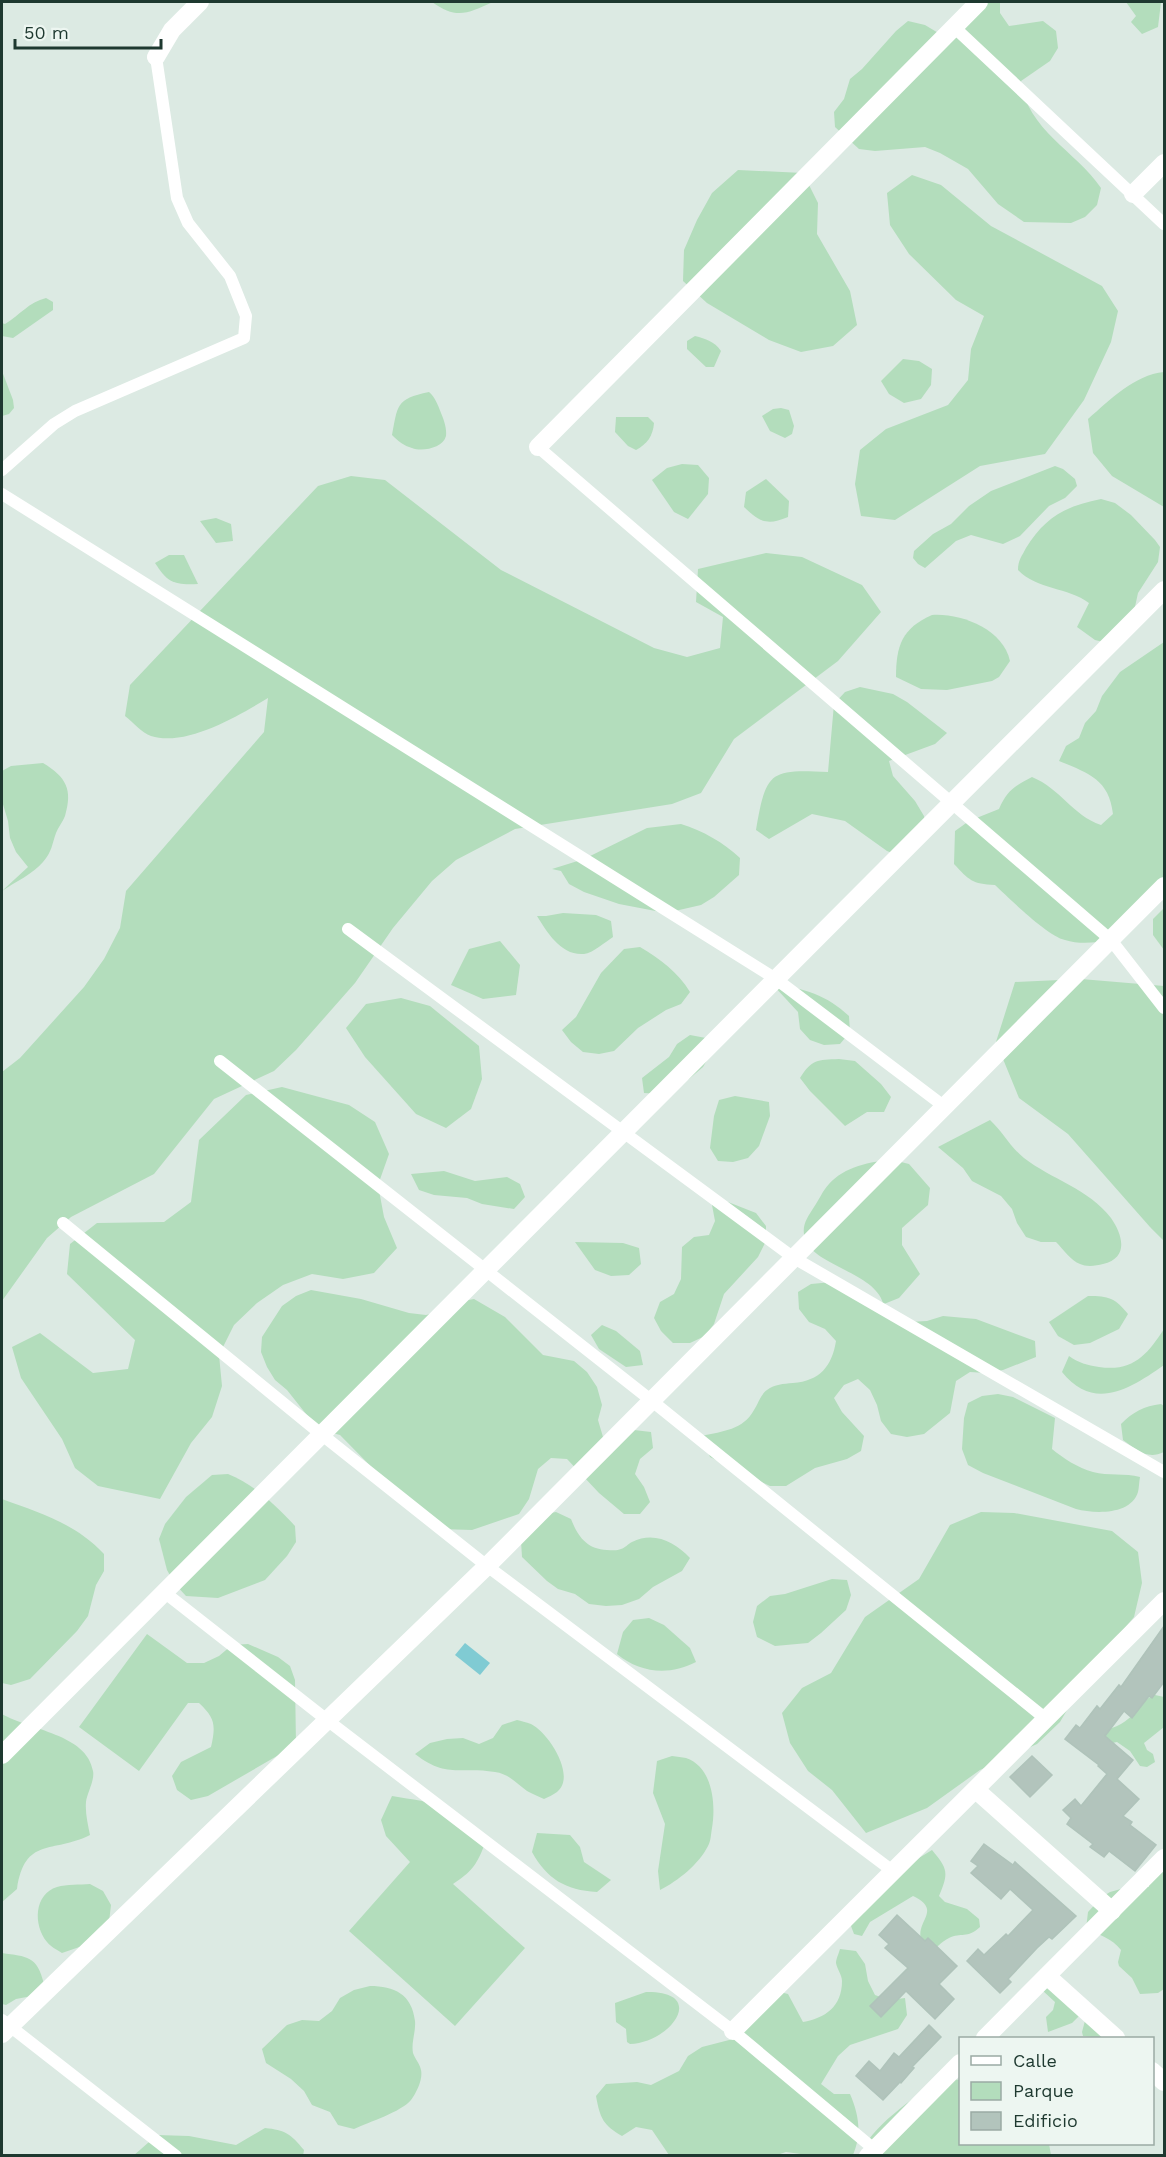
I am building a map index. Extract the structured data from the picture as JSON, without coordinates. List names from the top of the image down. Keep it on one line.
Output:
{"legend":["Calle","Parque","Edificio"],"scale_bar":"50 m"}
